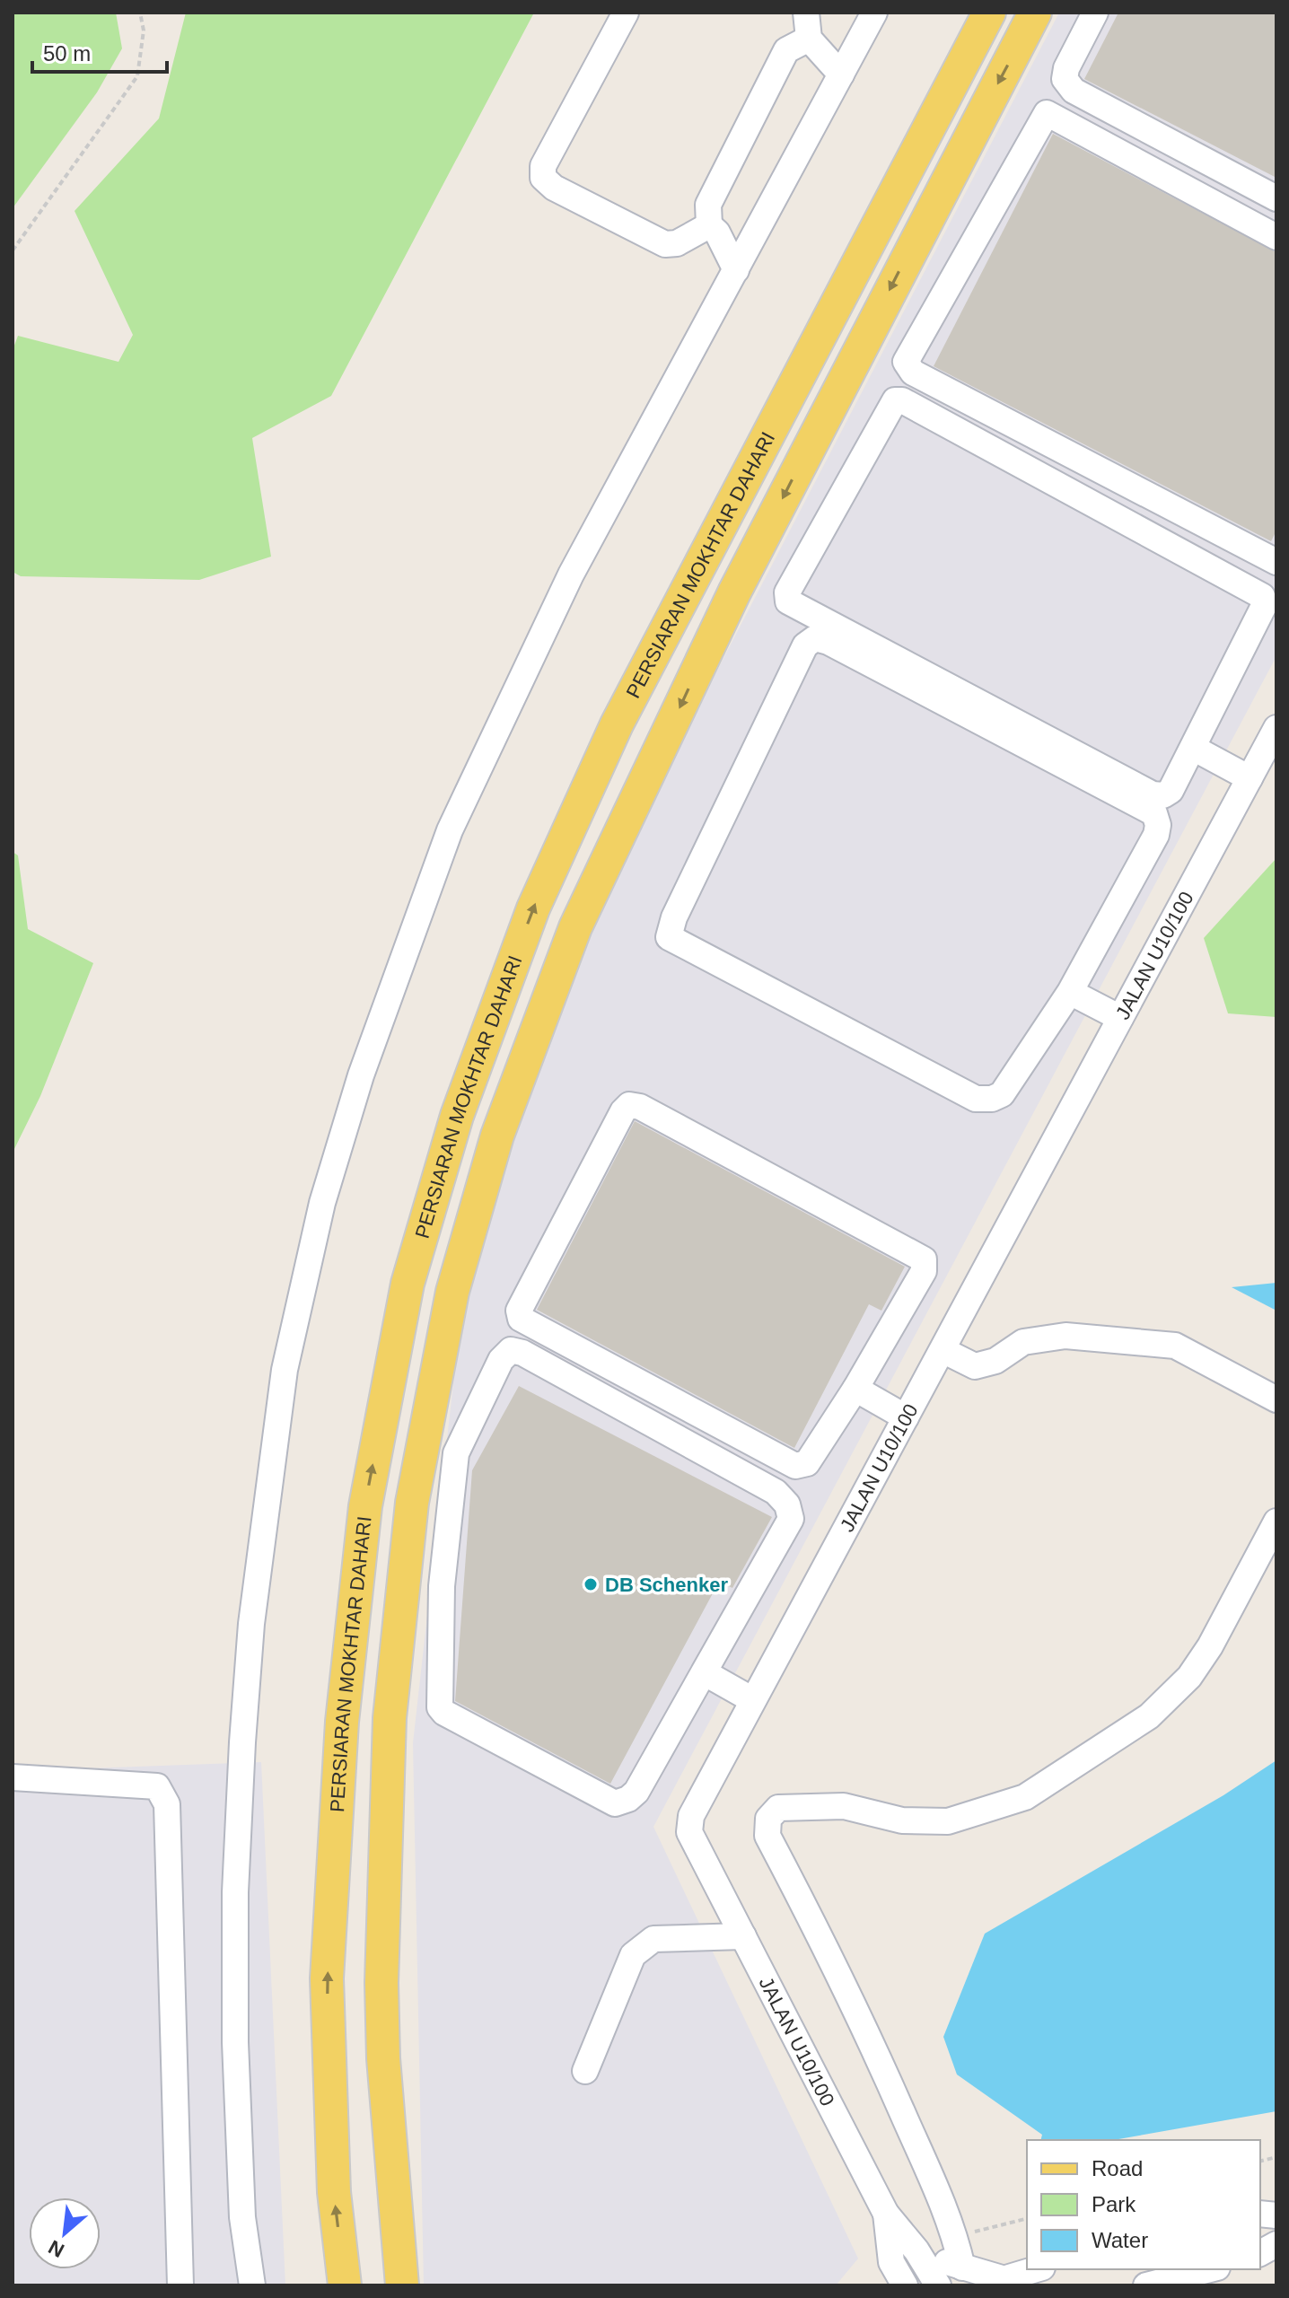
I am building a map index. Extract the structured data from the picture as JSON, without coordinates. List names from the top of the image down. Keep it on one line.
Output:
{"streets":{"main road":["PERSIARAN MOKHTAR DAHARI"],"street":["JALAN U10/100"]},"places":["DB Schenker"],"legend":["Road","Park","Water"],"scale_bar":"50 m","north":"bottom left"}
